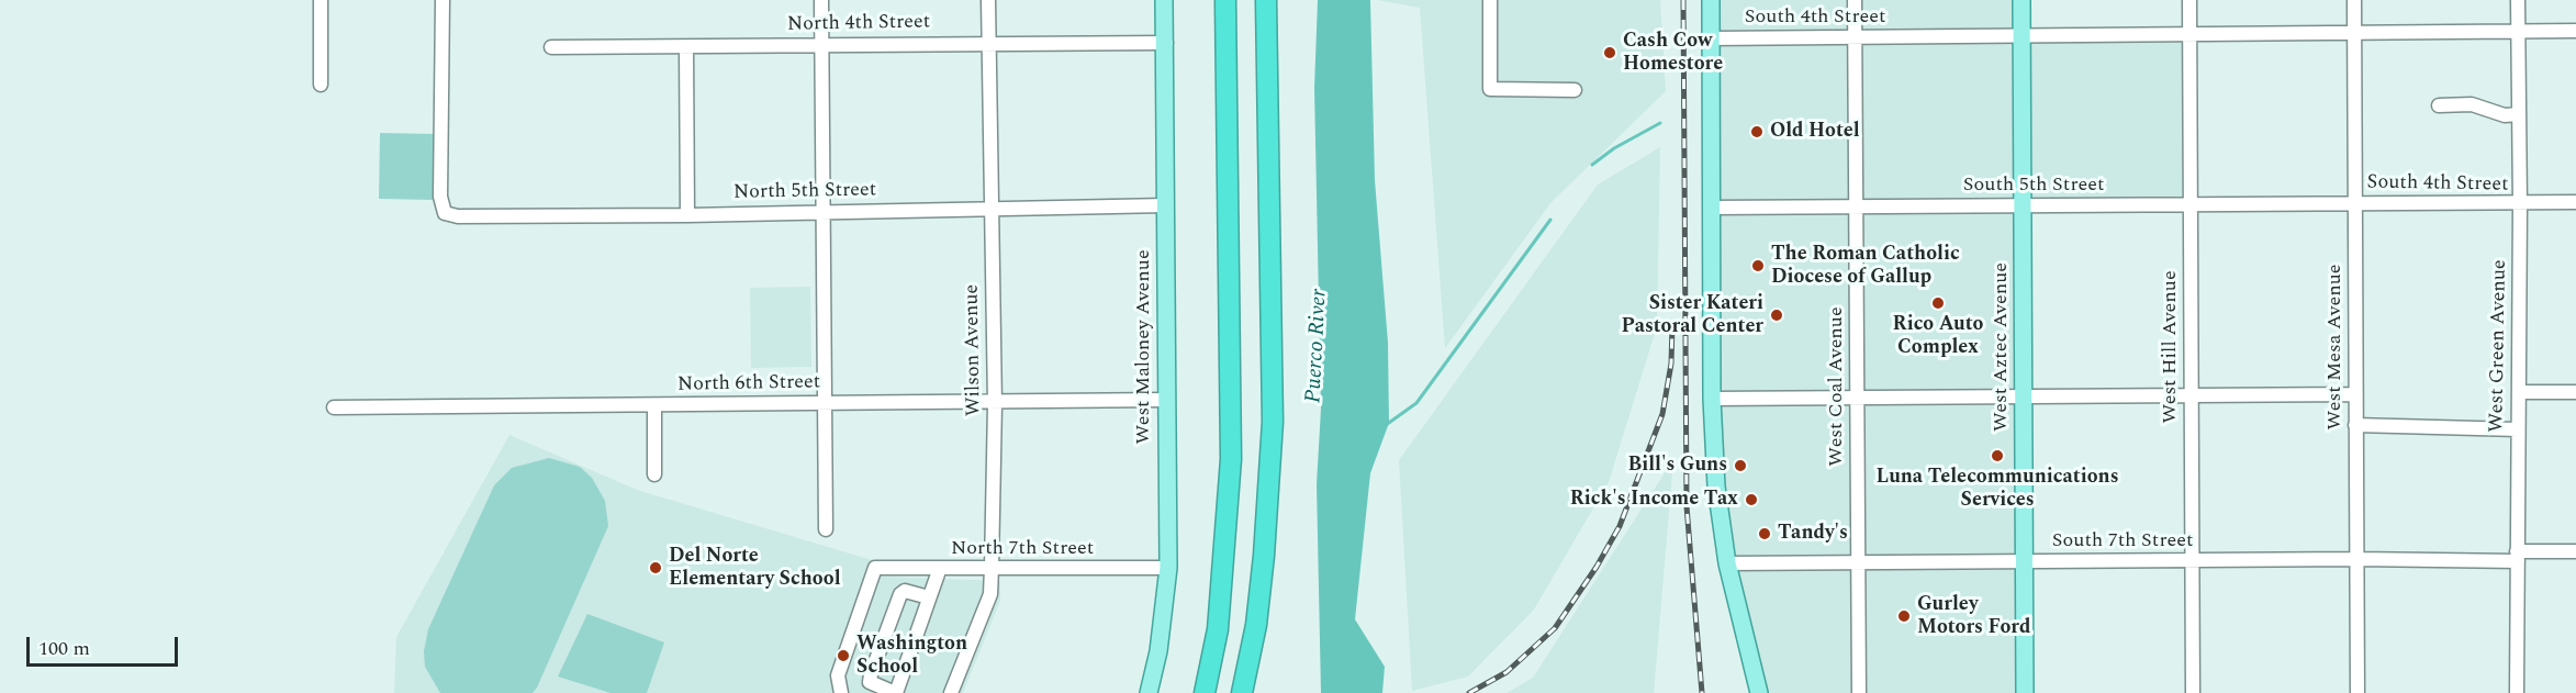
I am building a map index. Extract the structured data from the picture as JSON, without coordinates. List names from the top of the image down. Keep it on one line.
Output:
{"streets":{"main road":["West Maloney Avenue","West Aztec Avenue"],"street":["South 4th Street","North 4th Street","South 5th Street","North 5th Street","West Green Avenue","West Hill Avenue","West Mesa Avenue","Wilson Avenue","North 6th Street","West Coal Avenue","South 7th Street","North 7th Street"]},"crossings":[["South 4th Street","South 5th Street"],["South 4th Street","West Green Avenue"],["South 4th Street","West Aztec Avenue"],["South 4th Street","West Hill Avenue"],["South 4th Street","West Mesa Avenue"],["South 4th Street","West Coal Avenue"],["North 4th Street","West Maloney Avenue"],["North 4th Street","Wilson Avenue"],["South 5th Street","West Aztec Avenue"],["South 5th Street","West Hill Avenue"],["South 5th Street","West Mesa Avenue"],["South 5th Street","West Coal Avenue"],["North 5th Street","West Maloney Avenue"],["North 5th Street","Wilson Avenue"],["West Green Avenue","South 7th Street"],["West Maloney Avenue","North 6th Street"],["West Maloney Avenue","North 7th Street"],["West Aztec Avenue","South 7th Street"],["West Hill Avenue","South 7th Street"],["West Mesa Avenue","South 7th Street"],["Wilson Avenue","North 6th Street"],["Wilson Avenue","North 7th Street"],["West Coal Avenue","South 7th Street"]],"water":["Puerco River"],"places":["Cash Cow Homestore","Old Hotel","The Roman Catholic Diocese of Gallup","Rico Auto Complex","Sister Kateri Pastoral Center","Luna Telecommunications Services","Bill's Guns","Rick's Income Tax","Tandy's","Del Norte Elementary School","Gurley Motors Ford","Washington School"],"scale_bar":"100 m"}
